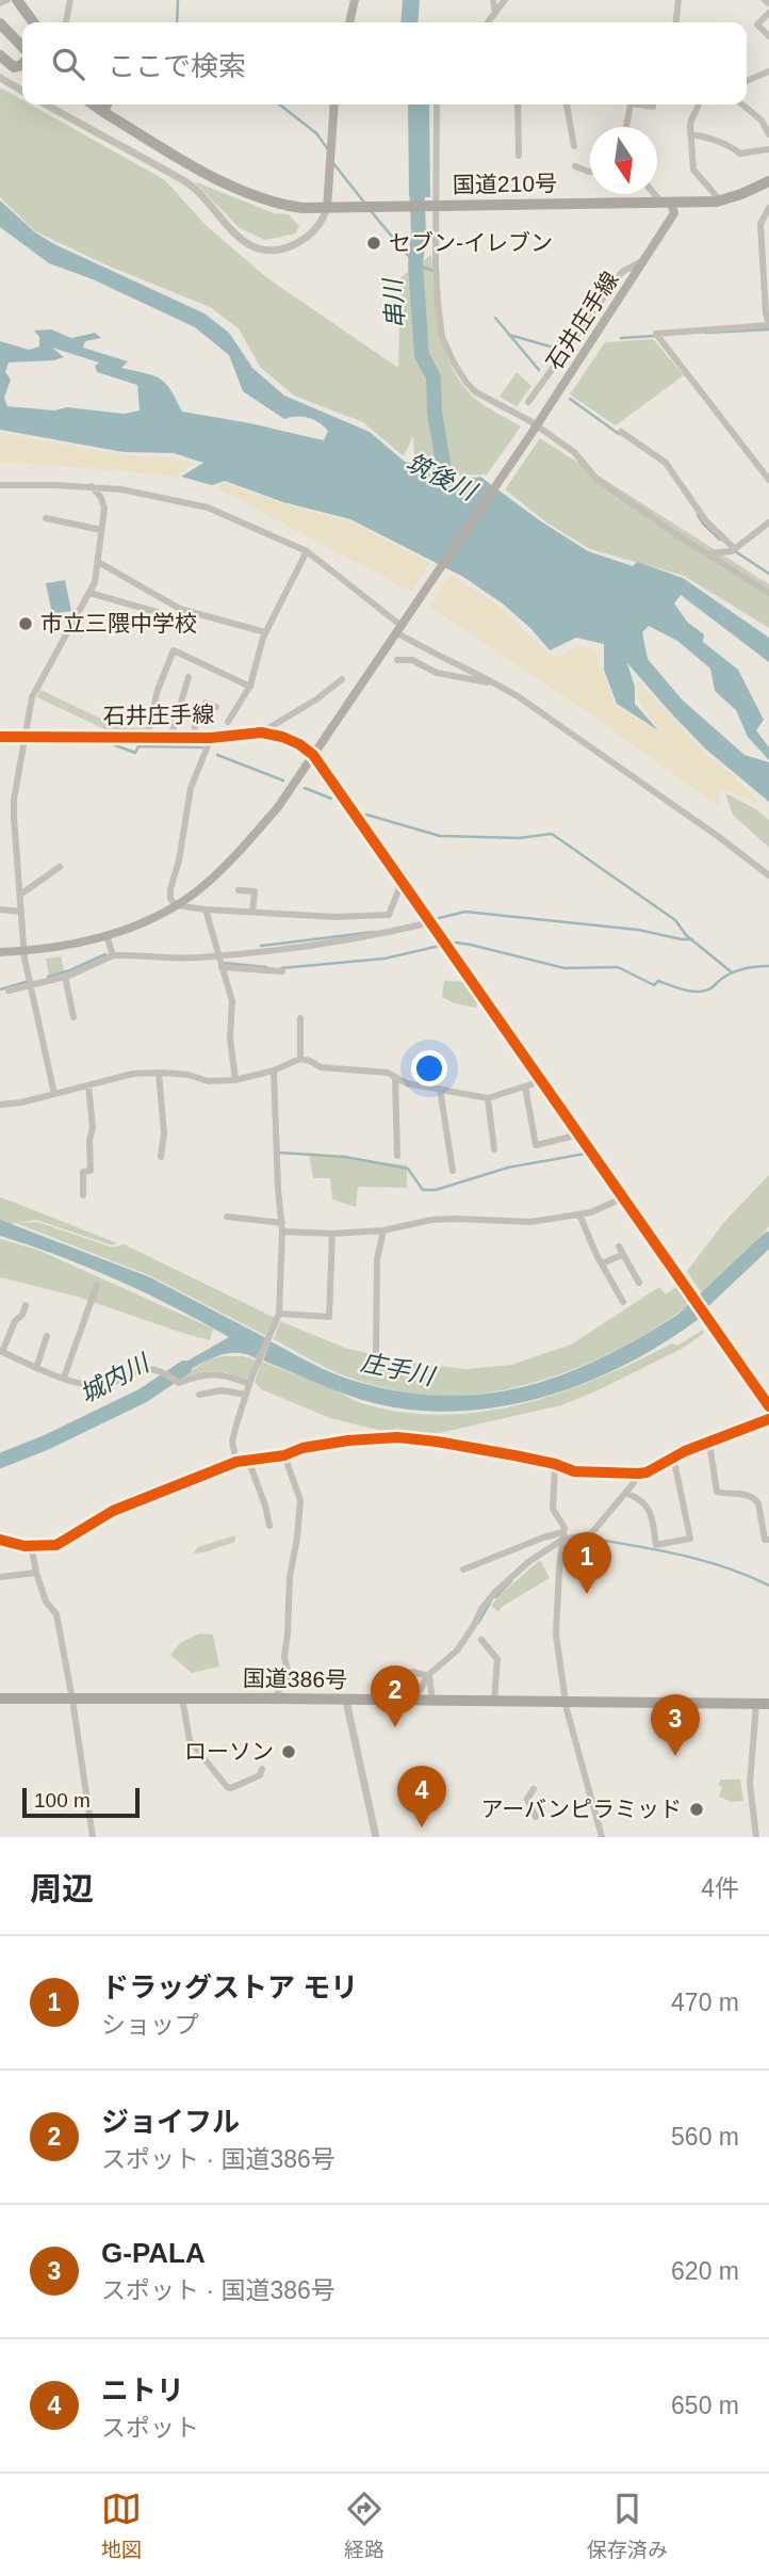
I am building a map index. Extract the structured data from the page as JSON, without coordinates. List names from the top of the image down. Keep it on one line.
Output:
{"streets":{"highway":["国道210号","国道386号"],"main road":["石井庄手線"]},"crossings":[["国道210号","石井庄手線"]],"water":["串川","筑後川","庄手川","城内川"],"places":["セブン-イレブン","市立三隈中学校","ローソン","アーバンピラミッド"],"scale_bar":"100 m","north":"bottom","page":{"search":"ここで検索","pins":["1","2","3","4"],"scale":"100 m","heading":["周辺","4件"],"list":[{"mark":"1","name":"ドラッグストア モリ","note":"ショップ","value":"470 m"},{"mark":"2","name":"ジョイフル","note":"スポット · 国道386号","value":"560 m"},{"mark":"3","name":"G-PALA","note":"スポット · 国道386号","value":"620 m"},{"mark":"4","name":"ニトリ","note":"スポット","value":"650 m"}],"nav":["地図","経路","保存済み"]}}
